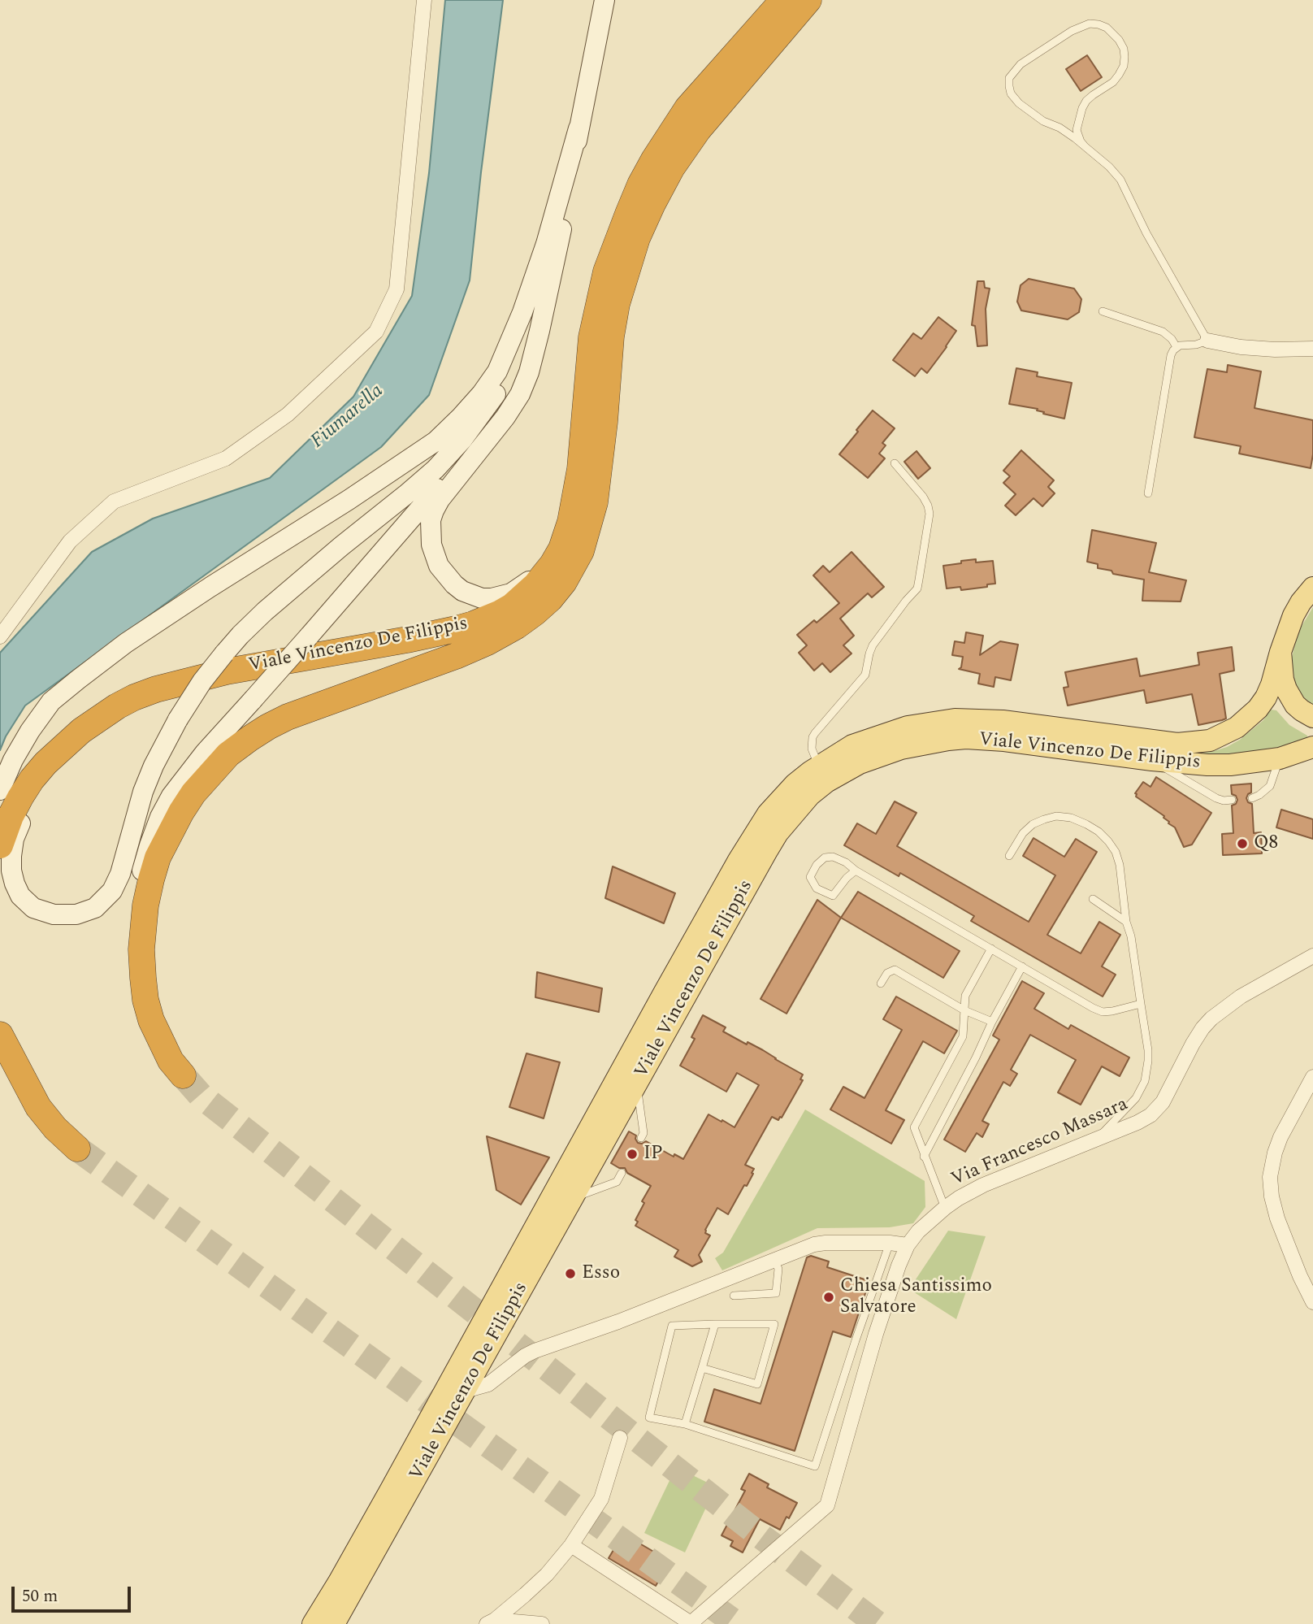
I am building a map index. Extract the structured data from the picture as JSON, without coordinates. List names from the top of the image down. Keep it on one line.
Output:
{"streets":{"highway":["Viale Vincenzo De Filippis"],"street":["Via Francesco Massara"]},"water":["Fiumarella"],"places":["Q8","IP","Esso","Chiesa Santissimo Salvatore"],"scale_bar":"50 m"}
